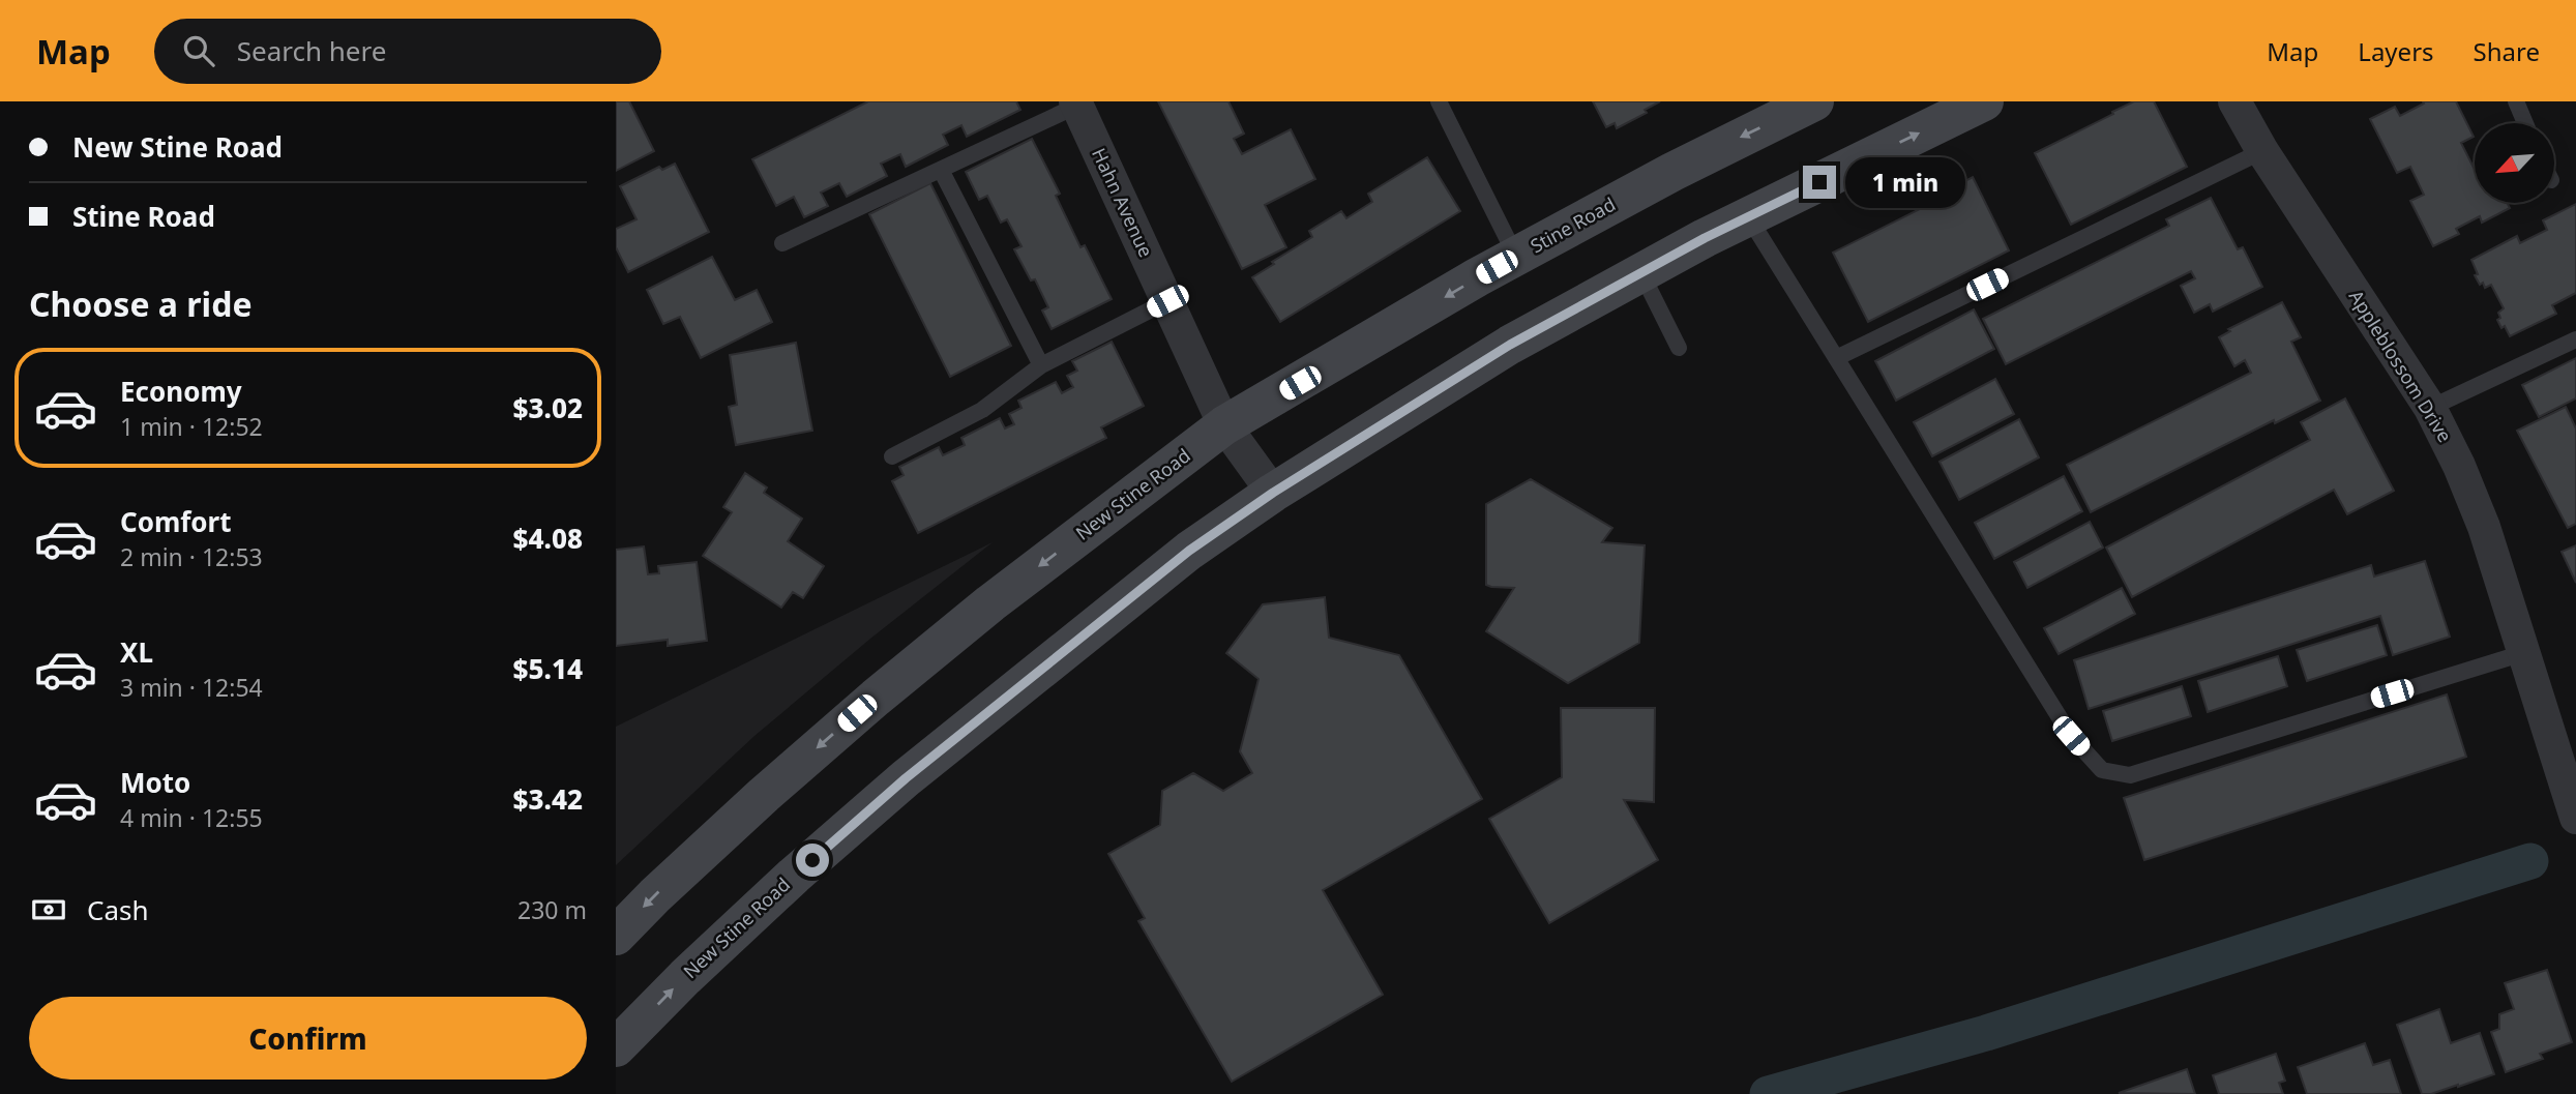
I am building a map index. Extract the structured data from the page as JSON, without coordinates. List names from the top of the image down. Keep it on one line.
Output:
{"streets":{"main road":["Stine Road","New Stine Road"],"street":["Hahn Avenue","Appleblossom Drive"]},"crossings":[["Hahn Avenue","Stine Road"],["Hahn Avenue","New Stine Road"],["Stine Road","New Stine Road"]],"north":"bottom left","page":{"header":"Map","search":"Search here","nav":["Map","Layers","Share"],"banner":["New Stine Road","Stine Road"],"bubble":"1 min","heading":"Choose a ride","list":[{"name":"Economy","note":"1 min · 12:52","value":"$3.02"},{"name":"Comfort","note":"2 min · 12:53","value":"$4.08"},{"name":"XL","note":"3 min · 12:54","value":"$5.14"},{"name":"Moto","note":"4 min · 12:55","value":"$3.42"}],"pay":["Cash","230 m"],"buttons":"Confirm"}}
